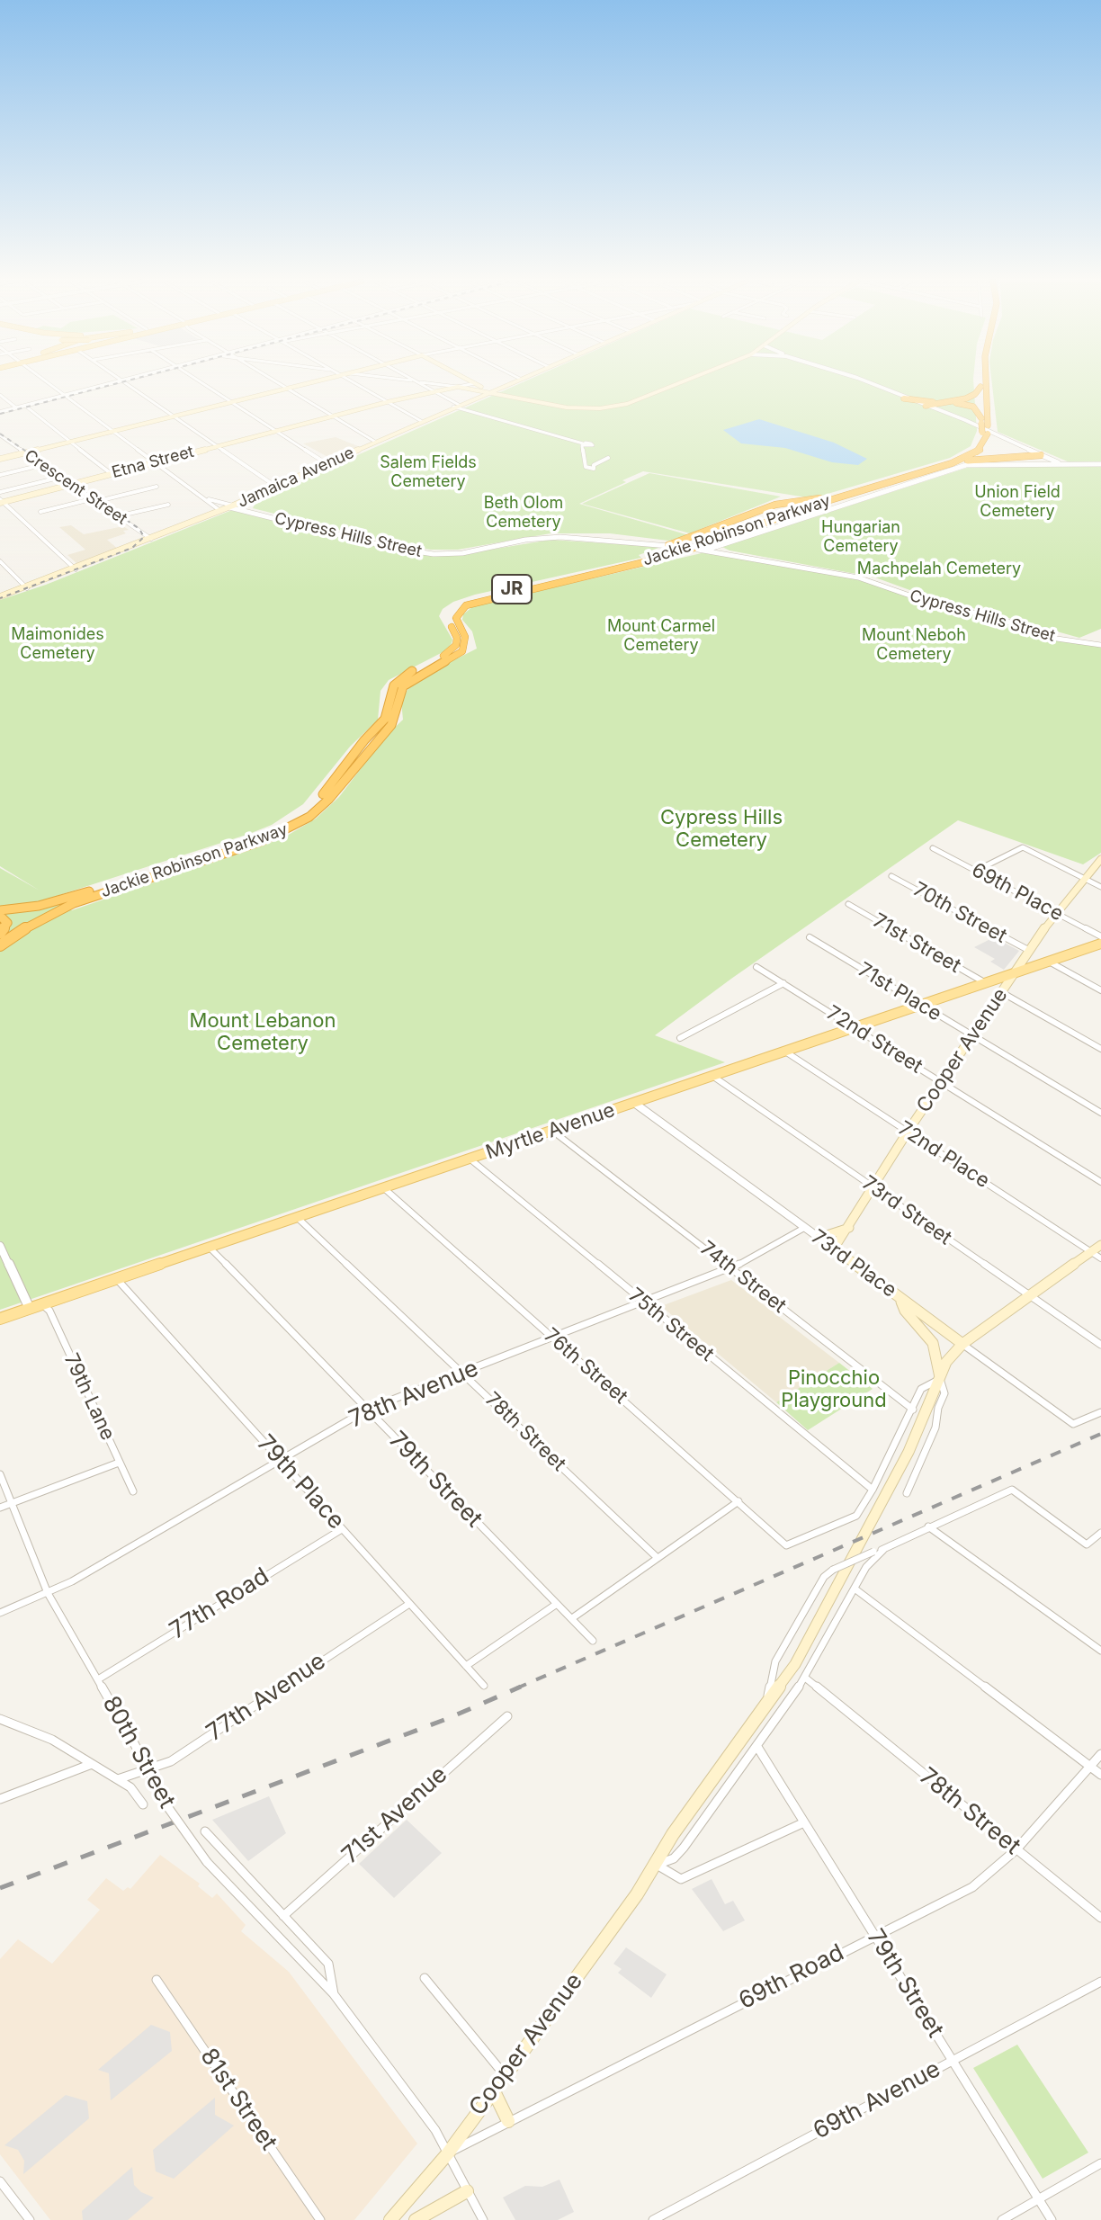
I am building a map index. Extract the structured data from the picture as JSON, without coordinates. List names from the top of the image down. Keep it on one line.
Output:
{"streets":{"highway":["Jackie Robinson Parkway","JR"],"main road":["Etna Street","Jamaica Avenue","Cooper Avenue","Myrtle Avenue","73rd Place"],"street":["Crescent Street","Cypress Hills Street","69th Place","70th Street","71st Street","71st Place","72nd Street","72nd Place","73rd Street","74th Street","75th Street","76th Street","78th Avenue","79th Lane","78th Street","79th Street","79th Place","77th Road","77th Avenue","80th Street","71st Avenue","69th Road","81st Street","69th Avenue"]},"crossings":[["Etna Street","Crescent Street"],["Jamaica Avenue","Crescent Street"],["Jamaica Avenue","Cypress Hills Street"],["69th Place","Cooper Avenue"],["70th Street","Cooper Avenue"],["71st Street","Myrtle Avenue"],["71st Place","Cooper Avenue"],["71st Place","Myrtle Avenue"],["72nd Street","Cooper Avenue"],["72nd Street","Myrtle Avenue"],["Cooper Avenue","Myrtle Avenue"],["Cooper Avenue","72nd Place"],["Cooper Avenue","73rd Street"],["Cooper Avenue","73rd Place"],["Cooper Avenue","74th Street"],["Cooper Avenue","75th Street"],["Cooper Avenue","76th Street"],["Cooper Avenue","78th Street"],["Cooper Avenue","79th Street"],["Cooper Avenue","80th Street"],["Cooper Avenue","69th Road"],["Myrtle Avenue","72nd Place"],["Myrtle Avenue","73rd Street"],["Myrtle Avenue","73rd Place"],["Myrtle Avenue","74th Street"],["Myrtle Avenue","75th Street"],["Myrtle Avenue","76th Street"],["Myrtle Avenue","79th Lane"],["Myrtle Avenue","78th Street"],["Myrtle Avenue","79th Street"],["Myrtle Avenue","79th Place"],["73rd Place","78th Avenue"],["74th Street","78th Avenue"],["75th Street","78th Avenue"],["76th Street","78th Avenue"],["78th Avenue","78th Street"],["78th Avenue","79th Street"],["78th Avenue","79th Place"],["78th Avenue","80th Street"],["78th Street","69th Road"],["79th Street","69th Road"],["79th Street","69th Avenue"],["79th Place","77th Road"],["79th Place","77th Avenue"],["77th Road","80th Street"],["80th Street","71st Avenue"],["80th Street","69th Road"]],"parks":["Salem Fields Cemetery","Union Field Cemetery","Beth Olom Cemetery","Hungarian Cemetery","Machpelah Cemetery","Mount Carmel Cemetery","Maimonides Cemetery","Mount Neboh Cemetery","Cypress Hills Cemetery","Mount Lebanon Cemetery","Pinocchio Playground"]}
